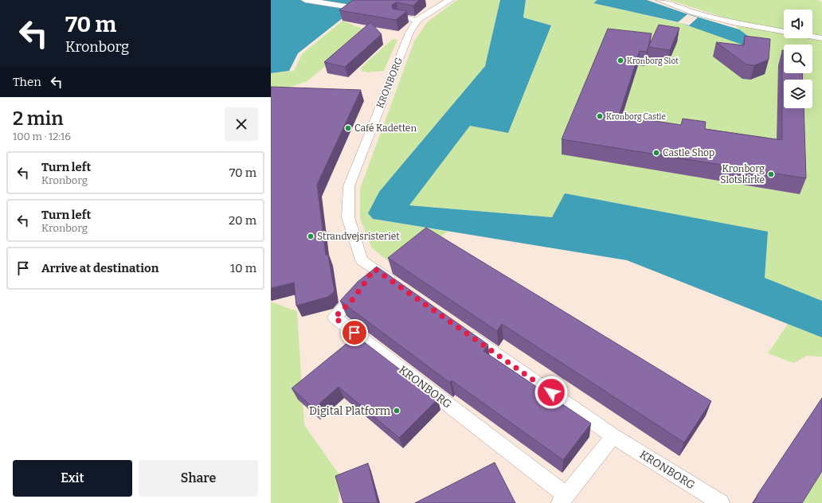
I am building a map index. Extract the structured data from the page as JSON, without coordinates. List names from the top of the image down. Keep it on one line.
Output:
{"streets":{"lane":["KRONBORG"]},"places":["Kronborg Slot","Kronborg Castle","Café Kadetten","Castle Shop","Kronborg Slotskirke","Strandvejsristeriet","Digital Platform"],"page":{"turn":["70 m","Kronborg"],"then":"Then","heading":["2 min","100 m · 12:16"],"list":[{"name":"Turn left","note":"Kronborg","value":"70 m"},{"name":"Turn left","note":"Kronborg","value":"20 m"},{"name":"Arrive at destination","value":"10 m"}],"buttons":["Exit","Share"]}}
